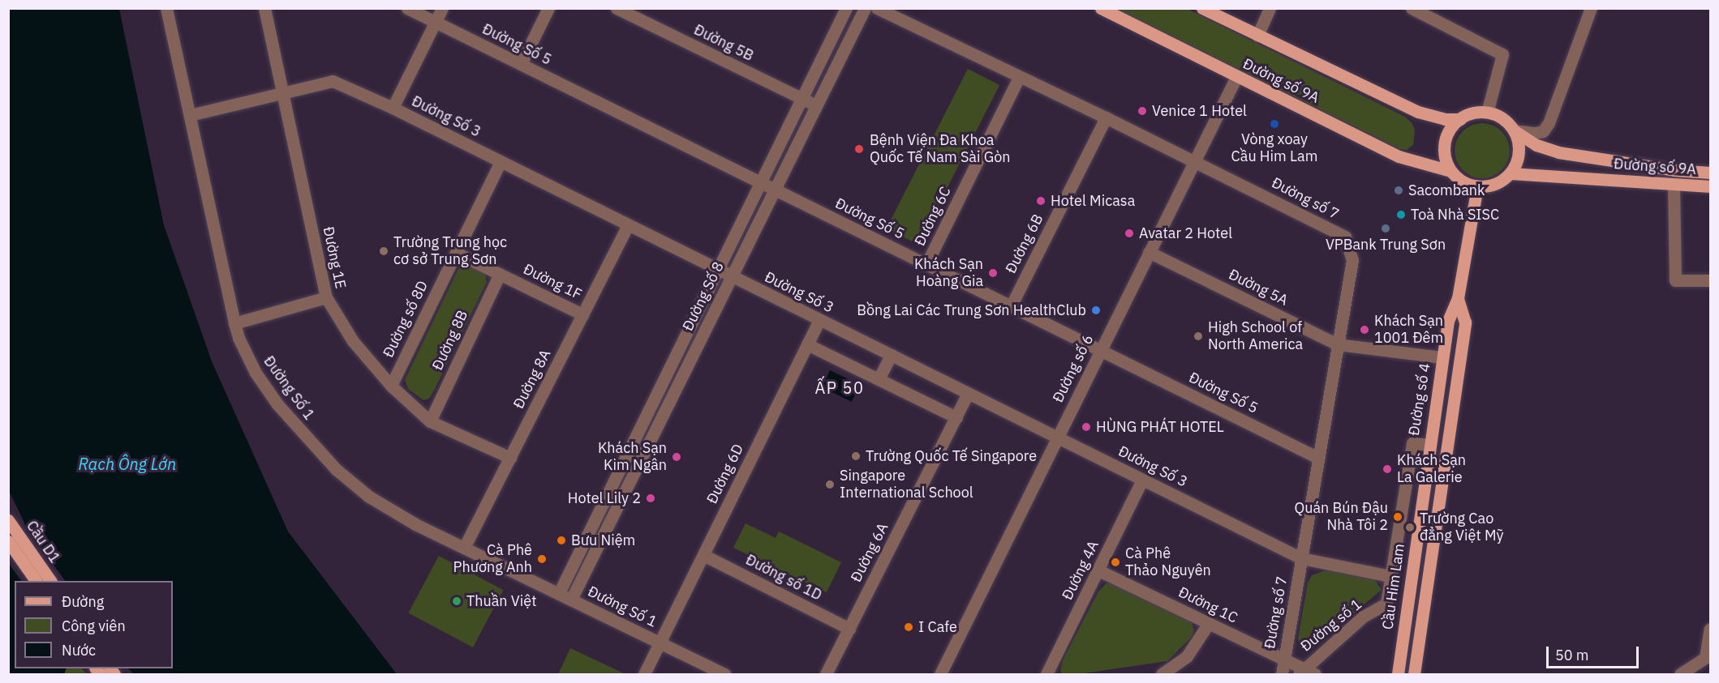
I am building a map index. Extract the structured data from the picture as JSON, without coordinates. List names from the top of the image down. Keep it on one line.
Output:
{"streets":{"main road":["Đường số 9A","Đường số 4","Cầu D1","Cầu Him Lam"],"street":["Đường 5B","Đường Số 5","Đường Số 3","Đường số 7","Đường 6C","Đường 6B","Đường 1E","Đường 1F","Đường 5A","Đường Số 8","Đường số 8D","Đường 8B","Đường số 6","Đường 8A","Đường Số 1","Đường 6D","Đường 6A","Đường 4A","Đường số 1D","Đường 1C","Đường số 1"]},"crossings":[["Đường 5B","Đường Số 8"],["Đường Số 5","Đường số 7"],["Đường Số 5","Đường 6C"],["Đường Số 5","Đường 6B"],["Đường Số 5","Đường Số 8"],["Đường Số 5","Đường số 6"],["Đường số 9A","Đường số 6"],["Đường số 9A","Đường số 4"],["Đường Số 3","Đường số 7"],["Đường Số 3","Đường 1E"],["Đường Số 3","Đường Số 8"],["Đường Số 3","Đường số 8D"],["Đường Số 3","Đường số 6"],["Đường Số 3","Đường 8A"],["Đường Số 3","Đường Số 1"],["Đường Số 3","Đường số 4"],["Đường Số 3","Đường 6D"],["Đường Số 3","Đường 6A"],["Đường Số 3","Đường 4A"],["Đường Số 3","Đường số 1"],["Đường số 7","Đường 6C"],["Đường số 7","Đường 6B"],["Đường số 7","Đường 5A"],["Đường số 7","Đường số 6"],["Đường số 7","Đường 1C"],["Đường 1E","Đường số 8D"],["Đường 1E","Đường 8B"],["Đường 1E","Đường 8A"],["Đường 1F","Đường số 8D"],["Đường 1F","Đường 8B"],["Đường 1F","Đường 8A"],["Đường 5A","Đường số 6"],["Đường 5A","Đường số 4"],["Đường Số 8","Đường Số 1"],["Đường 8A","Đường Số 1"],["Đường Số 1","Đường 6D"],["Đường Số 1","Đường số 1"],["Đường số 4","Cầu Him Lam"],["Đường số 4","Đường số 1"],["Đường 6D","Đường số 1D"],["Đường 6D","Đường số 1"],["Đường 6A","Đường số 1D"],["Đường 4A","Đường 1C"],["Đường 1C","Đường số 1"]],"districts":["ẤP 50"],"water":["Rạch Ông Lớn"],"places":["Venice 1 Hotel","Vòng xoay Cầu Him Lam","Bệnh Viện Đa Khoa Quốc Tế Nam Sài Gòn","Sacombank","Hotel Micasa","Toà Nhà SISC","VPBank Trung Sơn","Avatar 2 Hotel","Trường Trung học cơ sở Trung Sơn","Khách Sạn Hoàng Gia","Bồng Lai Các Trung Sơn HealthClub","Khách Sạn 1001 Đêm","High School of North America","HÙNG PHÁT HOTEL","Trường Quốc Tế Singapore","Khách Sạn Kim Ngân","Khách Sạn La Galerie","Singapore International School","Hotel Lily 2","Quán Bún Đậu Nhà Tôi 2","Trường Cao đẳng Việt Mỹ","Bưu Niệm","Cà Phê Phương Anh","Cà Phê Thảo Nguyên","Thuần Việt","I Cafe"],"legend":["Đường","Công viên","Nước"],"scale_bar":"50 m"}
